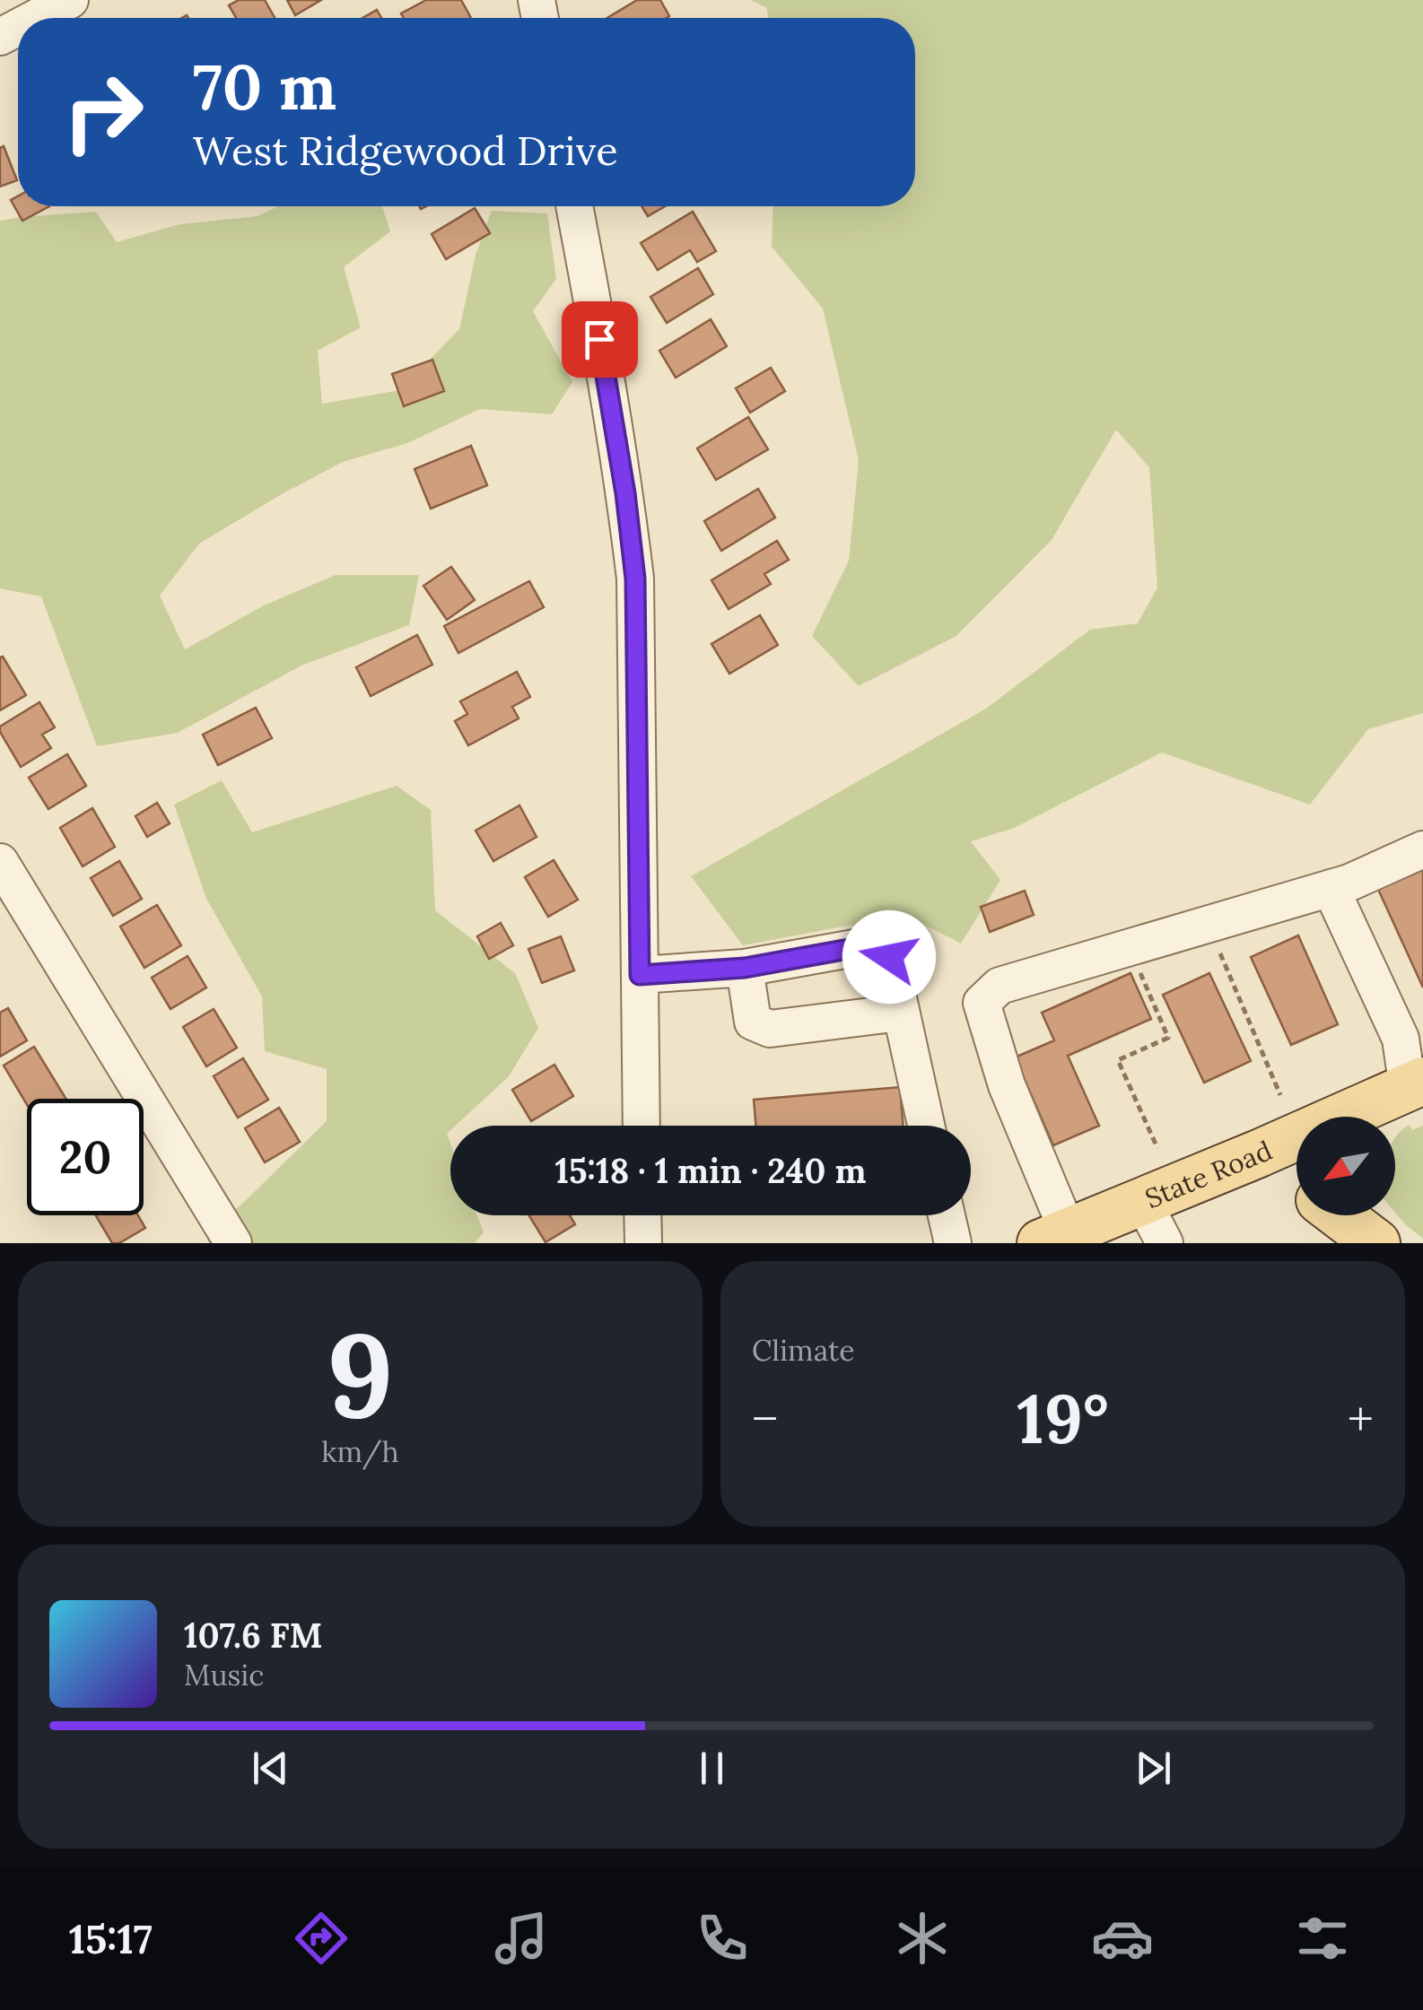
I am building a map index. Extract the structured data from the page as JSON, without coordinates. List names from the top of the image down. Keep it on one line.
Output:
{"streets":{"main road":["State Road"]},"north":"bottom left","page":{"turn":["70 m","West Ridgewood Drive"],"limit":"20","trip":"15:18 · 1 min · 240 m","tile":[["9","km/h"],"Climate"],"heat":["−","19°","+"],"song":["107.6 FM","Music"],"tabs":"15:17"}}
